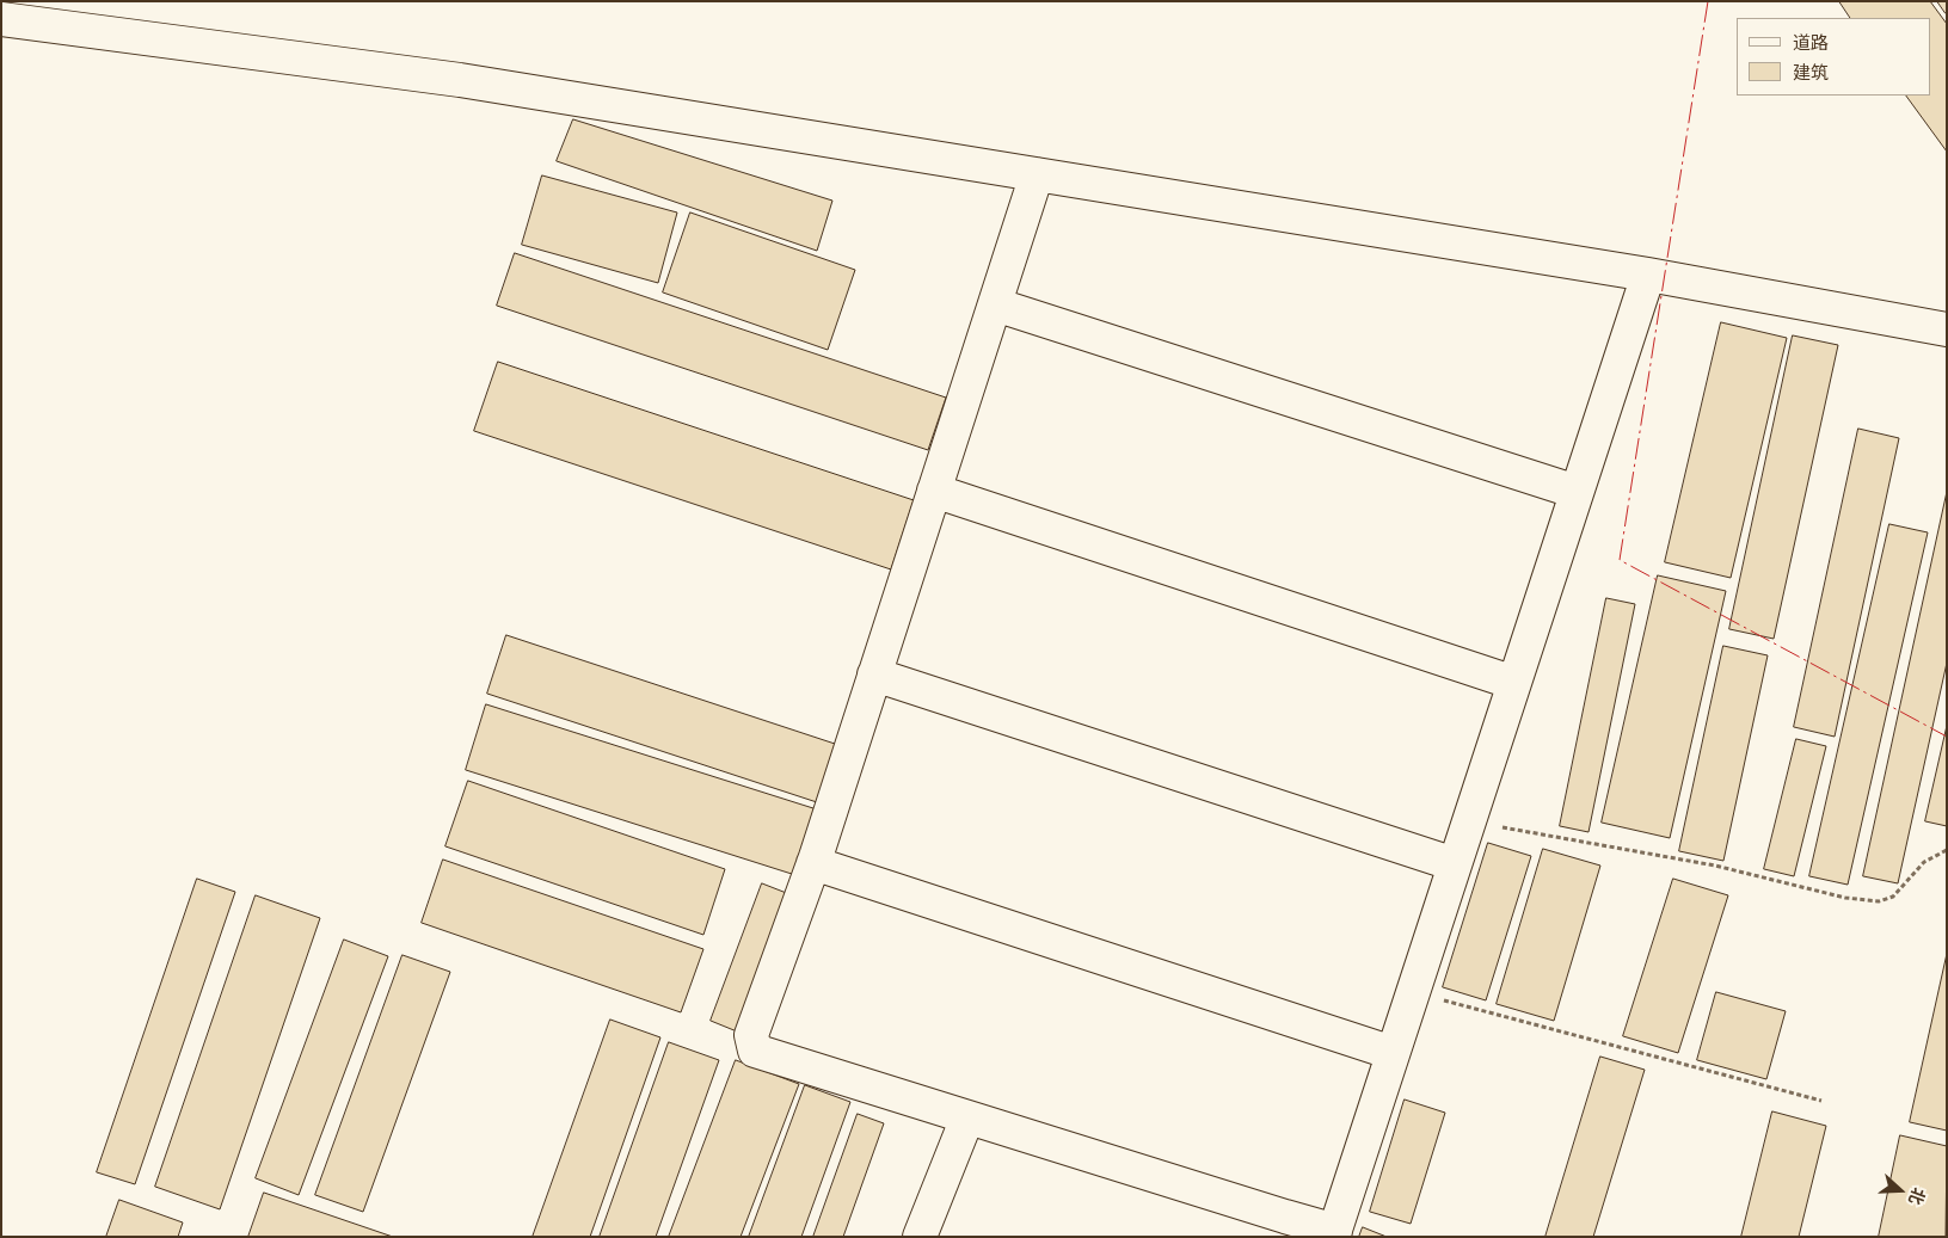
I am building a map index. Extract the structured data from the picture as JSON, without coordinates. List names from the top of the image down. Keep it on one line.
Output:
{"legend":["道路","建筑"],"north":"right"}
